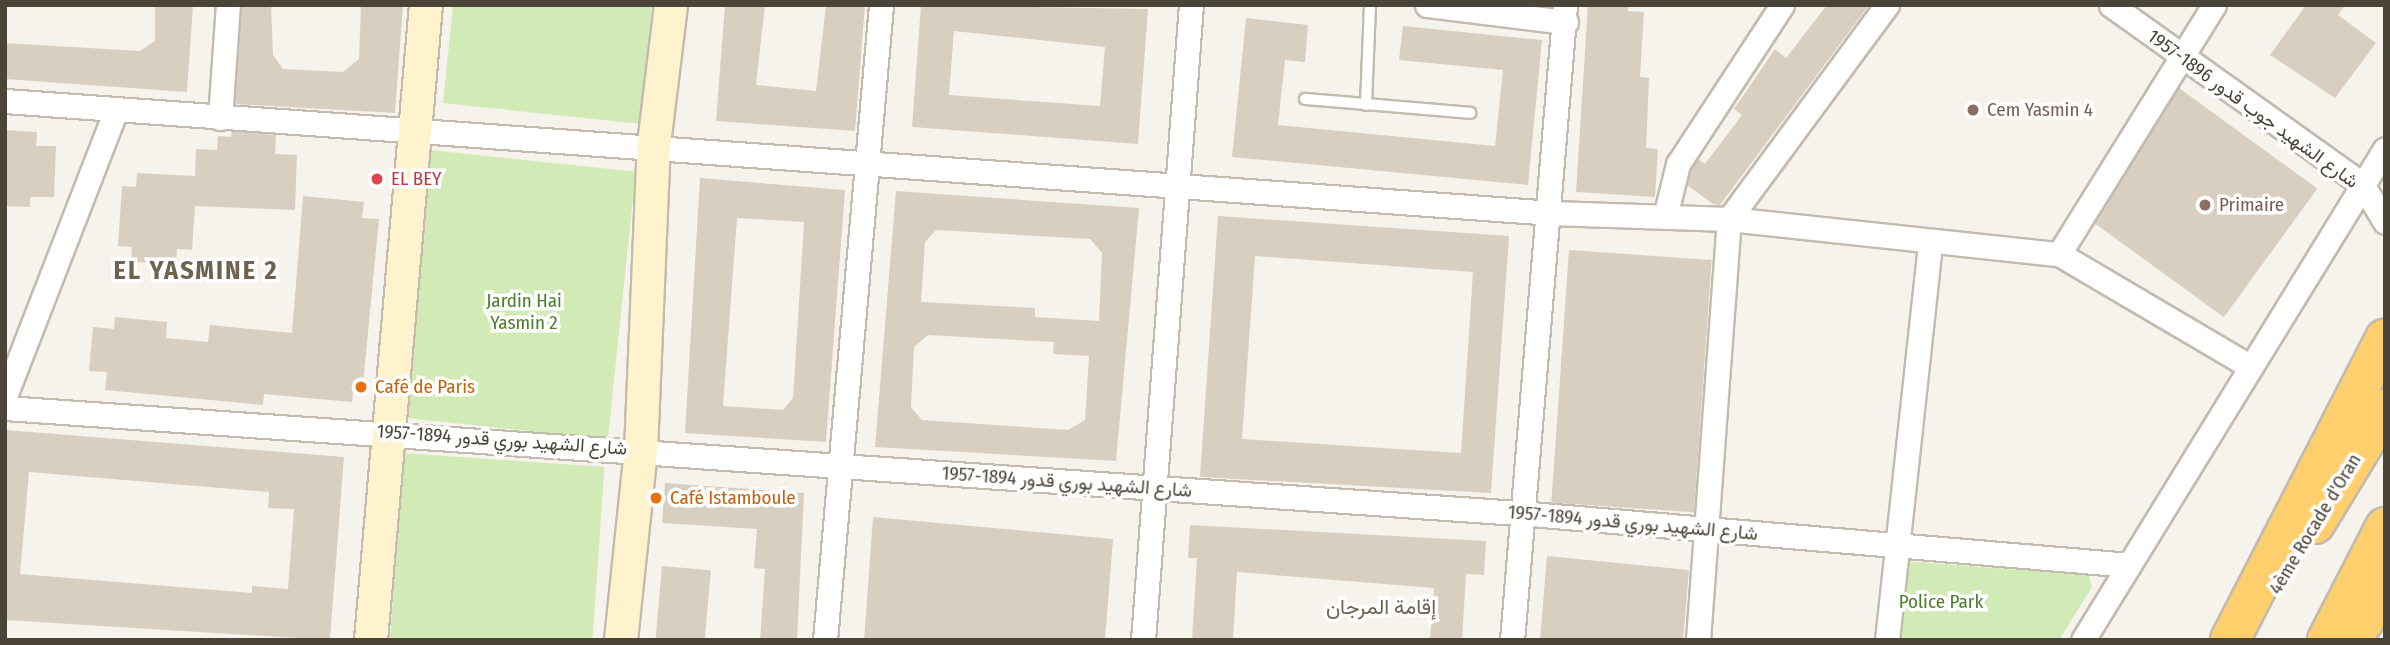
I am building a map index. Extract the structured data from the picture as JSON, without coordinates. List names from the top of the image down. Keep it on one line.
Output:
{"streets":{"highway":["4ème Rocade d'Oran"],"street":["شارع الشهيد جوب قدور 1896-1957","شارع الشهيد بوري قدور 1894-1957"]},"districts":["EL YASMINE 2","إقامة المرجان"],"parks":["Jardin Hai Yasmin 2","Police Park"],"places":["Cem Yasmin 4","EL BEY","Primaire","Café de Paris","Café Istamboule"]}
